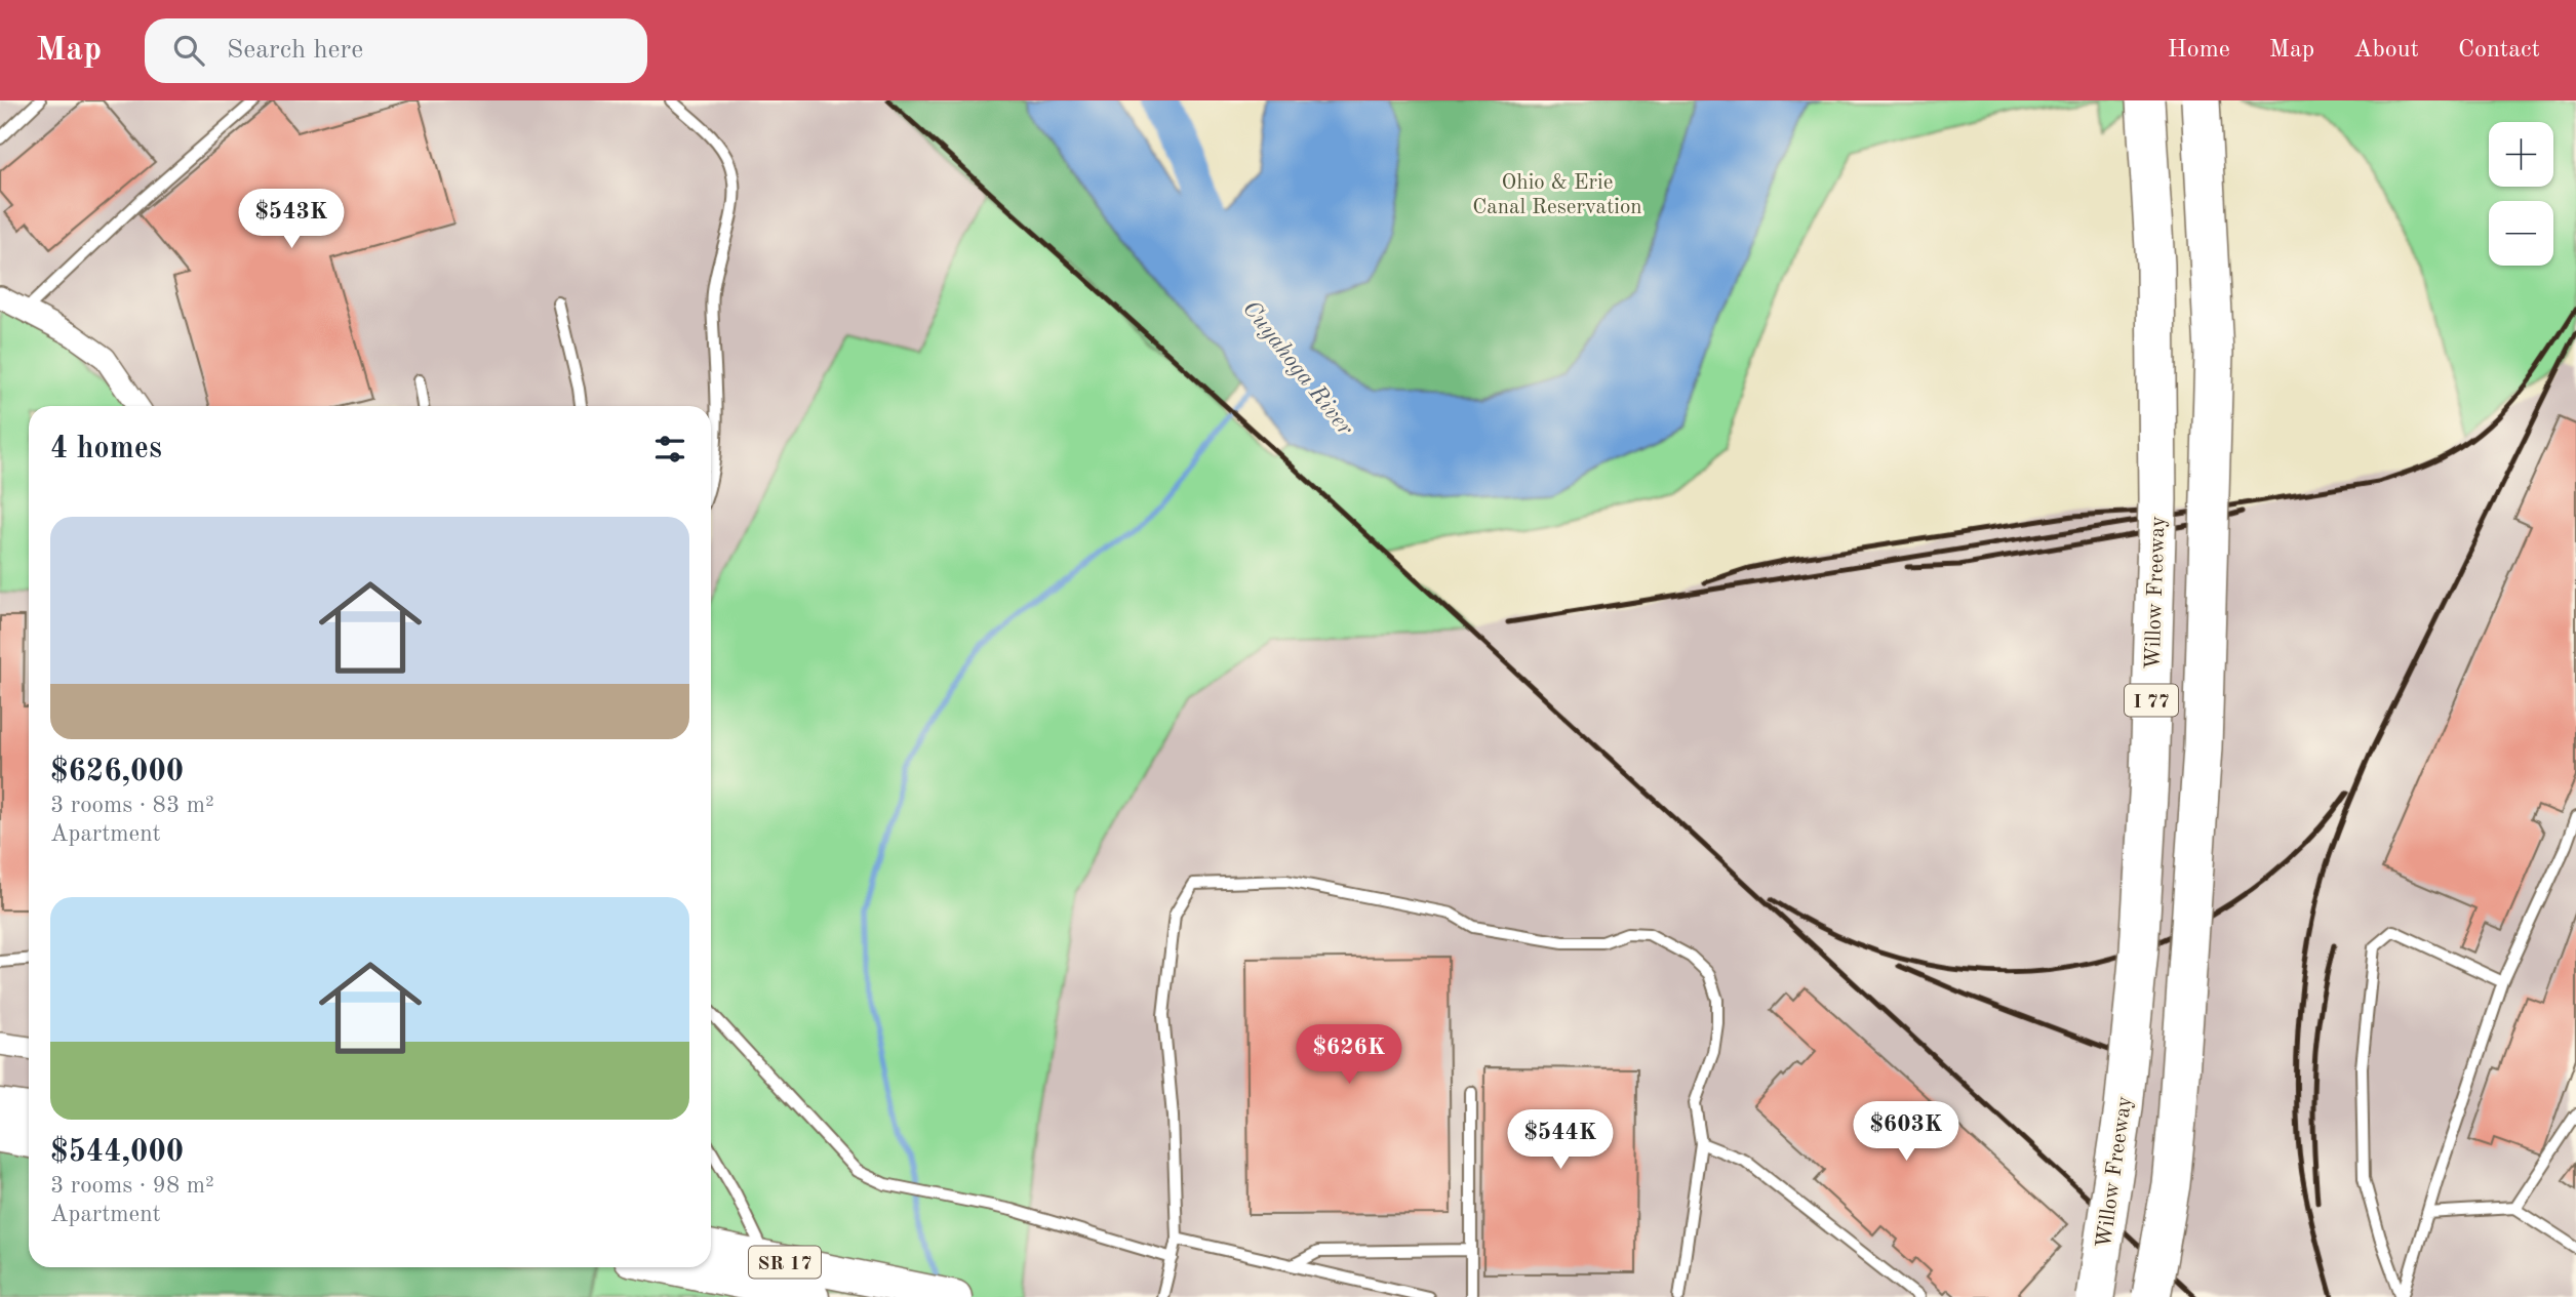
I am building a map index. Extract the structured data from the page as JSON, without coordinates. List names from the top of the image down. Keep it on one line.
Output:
{"streets":{"highway":["Willow Freeway","I 77"],"main road":["SR 17"]},"water":["Cuyahoga River"],"parks":["Ohio & Erie Canal Reservation"],"page":{"header":"Map","search":"Search here","nav":["Home","Map","About","Contact"],"map_buttons":["+","−"],"price":["$543K","$626K","$603K","$544K"],"heading":"4 homes","list":[{"name":"$626,000","note":"3 rooms · 83 m² · Apartment"},{"name":"$544,000","note":"3 rooms · 98 m² · Apartment"}]}}
